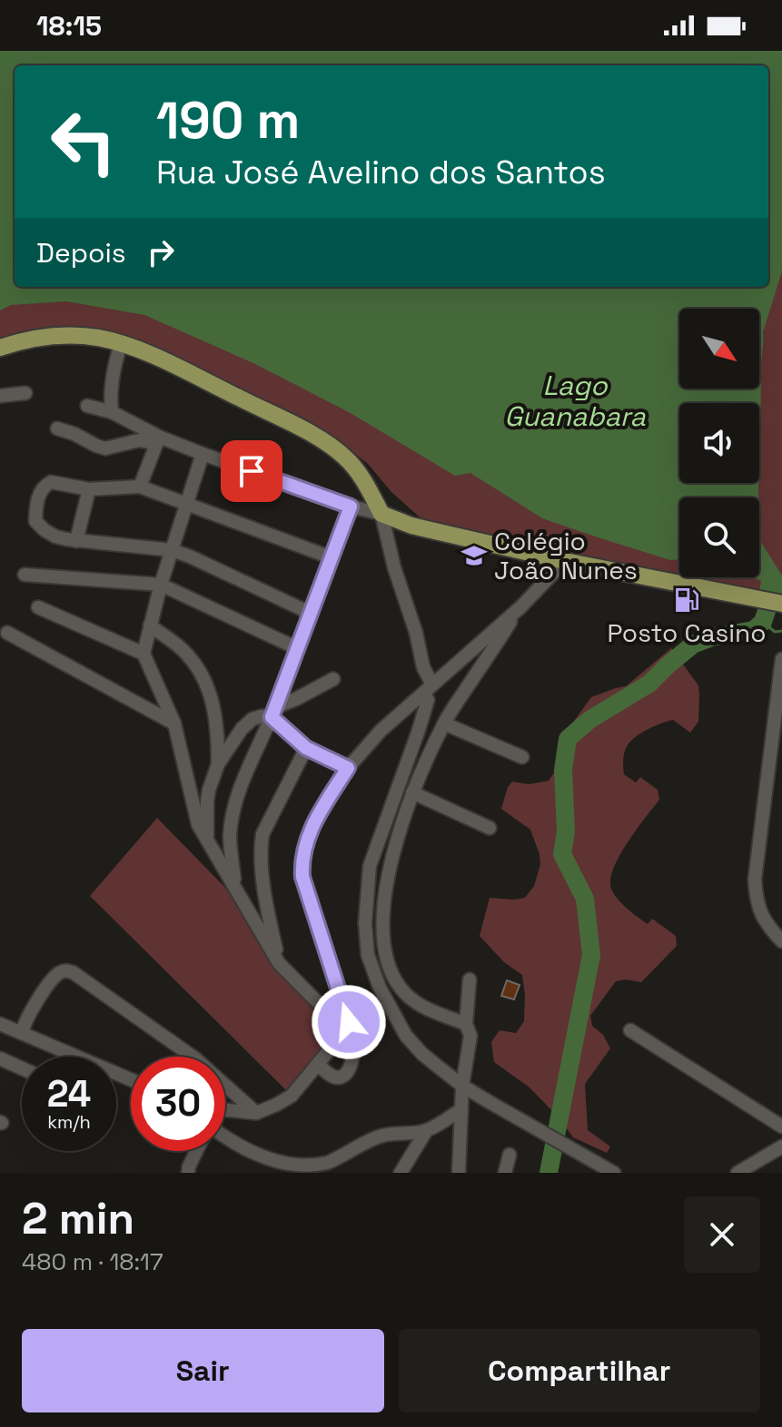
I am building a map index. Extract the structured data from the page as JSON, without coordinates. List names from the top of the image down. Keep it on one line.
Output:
{"water":["Lago Guanabara"],"places":{"school or university":["Colégio João Nunes"],"fuel station":["Posto Casino"]},"north":"bottom right","page":{"status":"18:15","turn":["190 m","Rua José Avelino dos Santos"],"then":"Depois","speed":"24 km/h","limit":"30","heading":["2 min","480 m · 18:17"],"buttons":["Sair","Compartilhar"]}}
